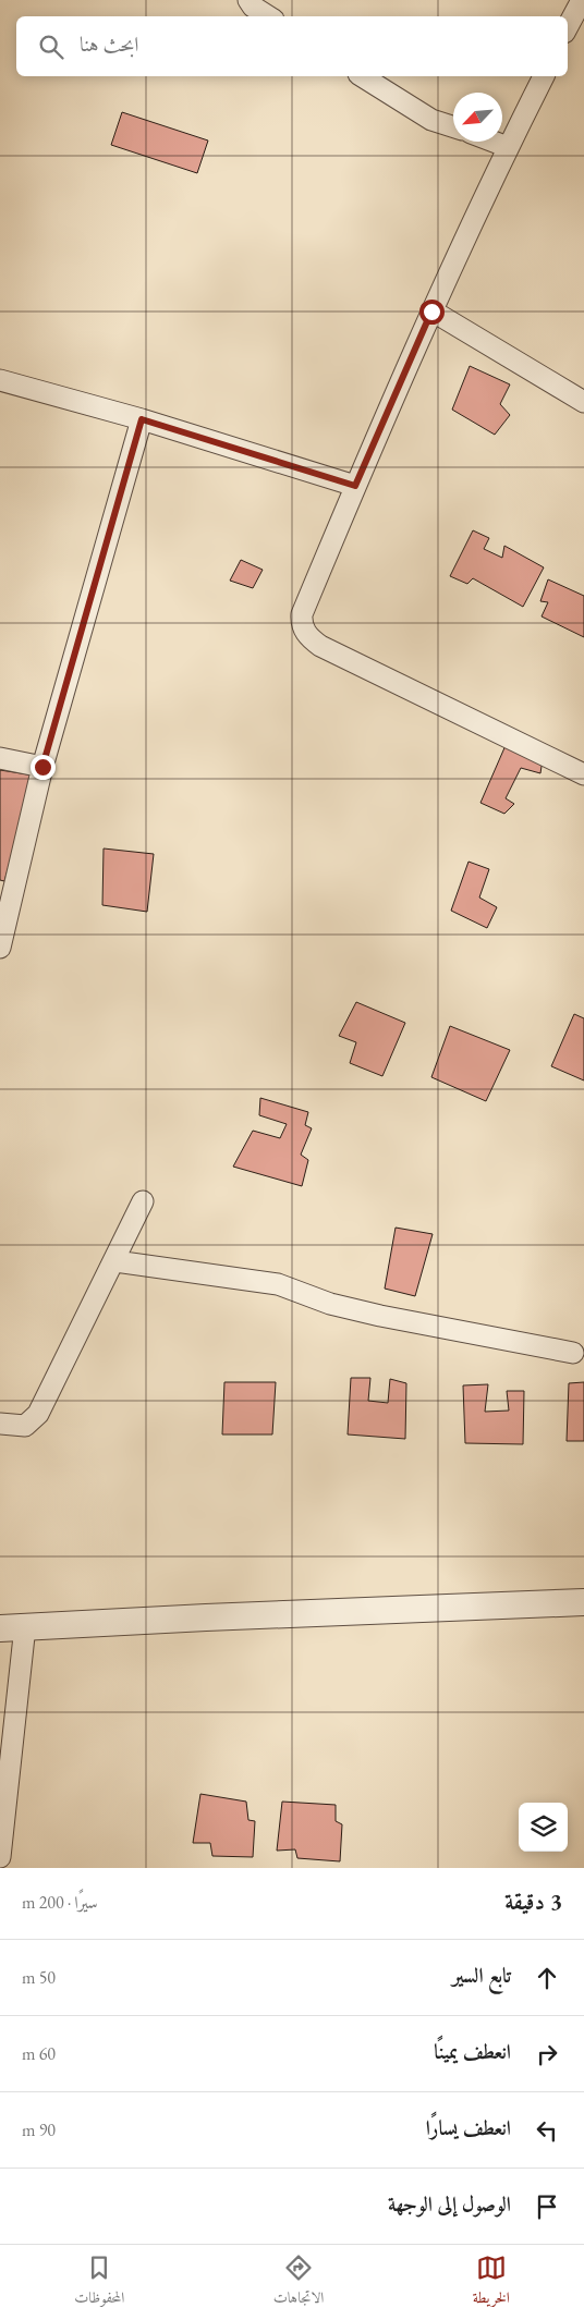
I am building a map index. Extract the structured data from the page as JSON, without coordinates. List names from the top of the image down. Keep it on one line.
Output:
{"north":"bottom left","page":{"search":"ابحث هنا","heading":["3 دقيقة","سيرًا · 200 m"],"list":[["تابع السير","50 m"],["انعطف يمينًا","60 m"],["انعطف يسارًا","90 m"],"الوصول إلى الوجهة"],"nav":["الخريطة","الاتجاهات","المحفوظات"]}}
